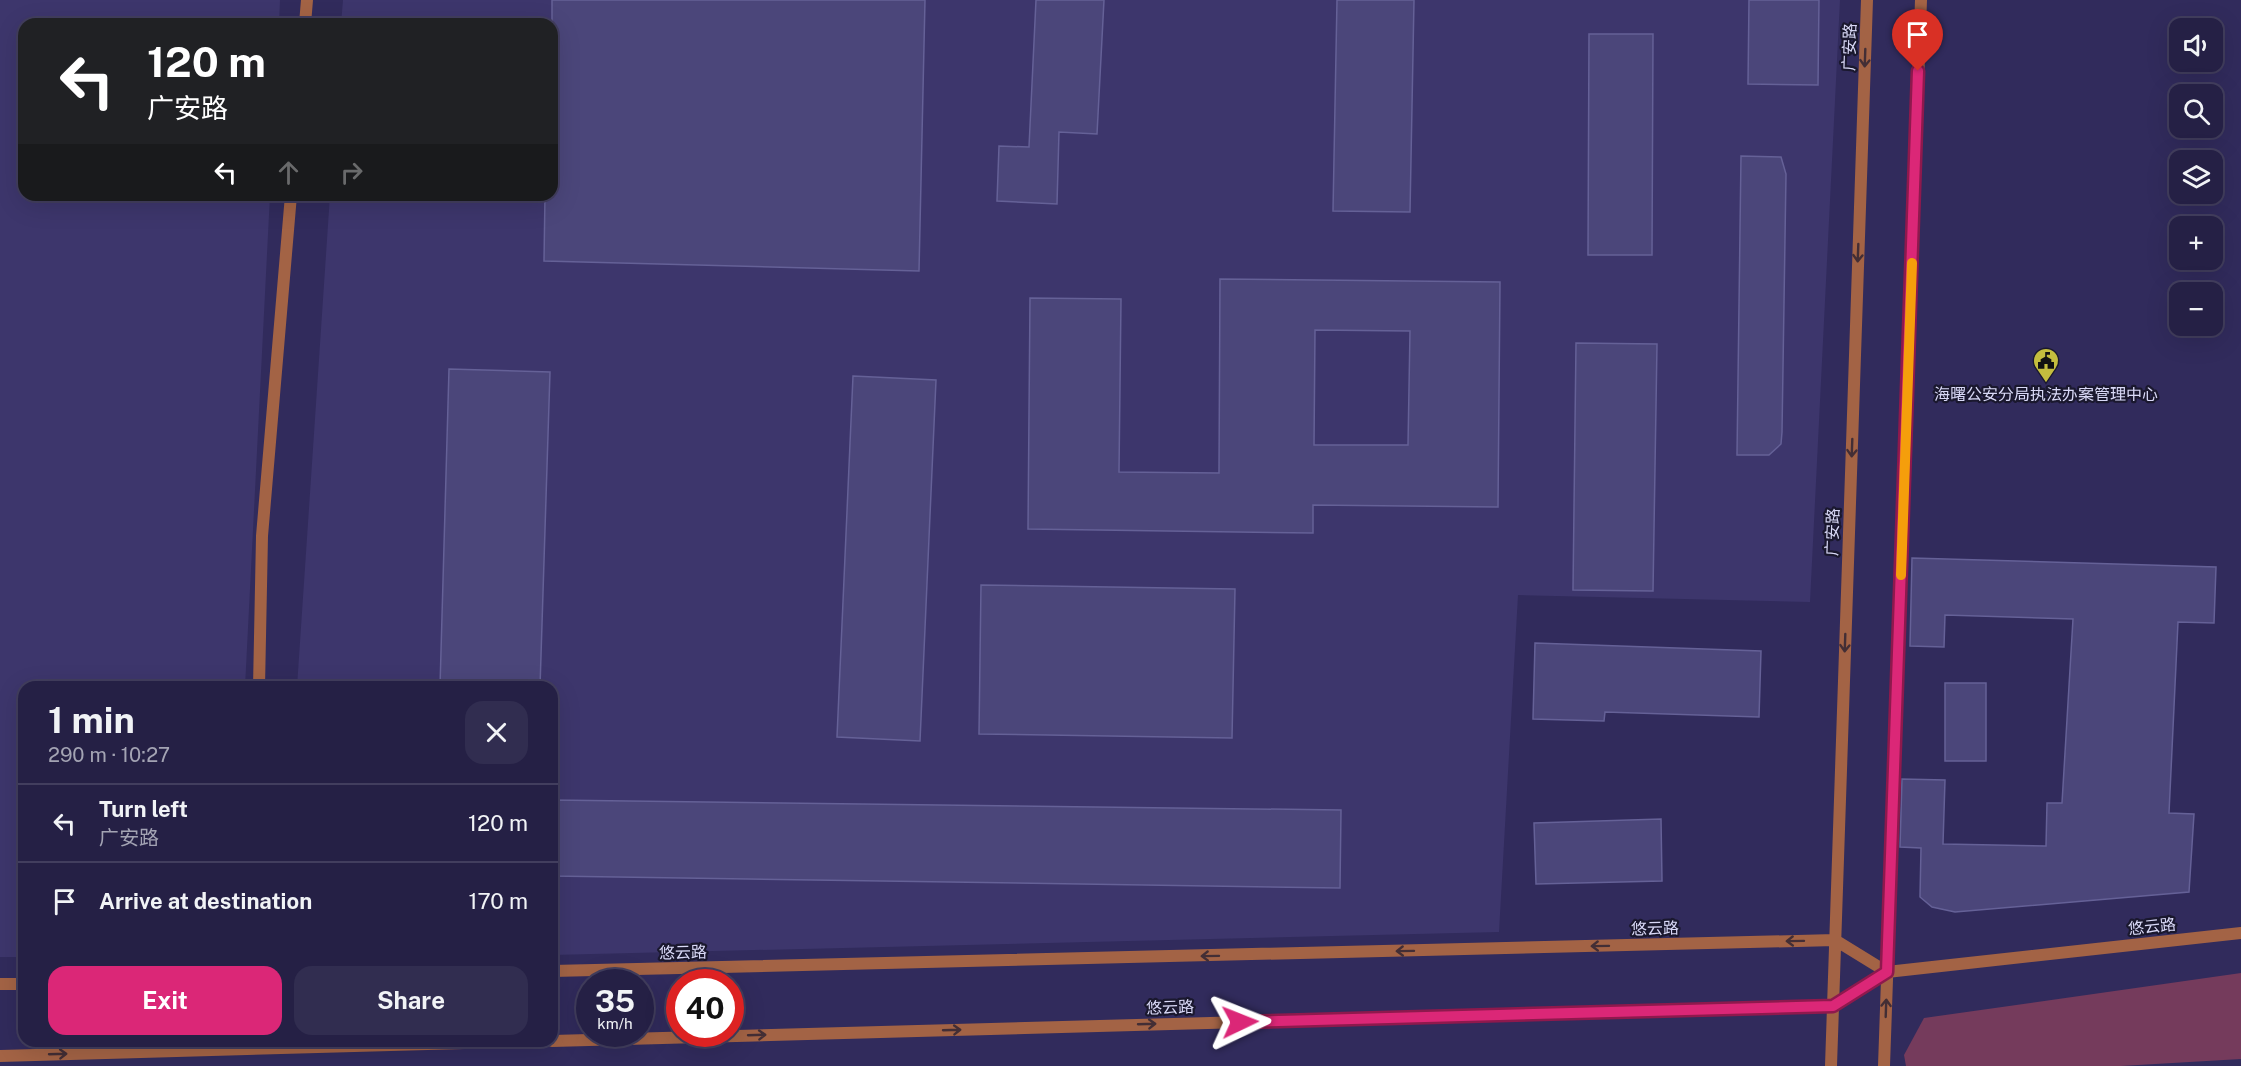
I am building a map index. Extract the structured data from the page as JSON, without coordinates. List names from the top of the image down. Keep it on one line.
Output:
{"streets":{"street":["广安路","悠云路"]},"crossings":[["广安路","悠云路"]],"places":{"public building":["海曙公安分局执法办案管理中心"]},"page":{"map_buttons":["+","−"],"turn":["120 m","广安路"],"heading":["1 min","290 m · 10:27"],"list":[{"name":"Turn left","note":"广安路","value":"120 m"},{"name":"Arrive at destination","value":"170 m"}],"buttons":["Exit","Share"],"speed":"35 km/h","limit":"40"}}
